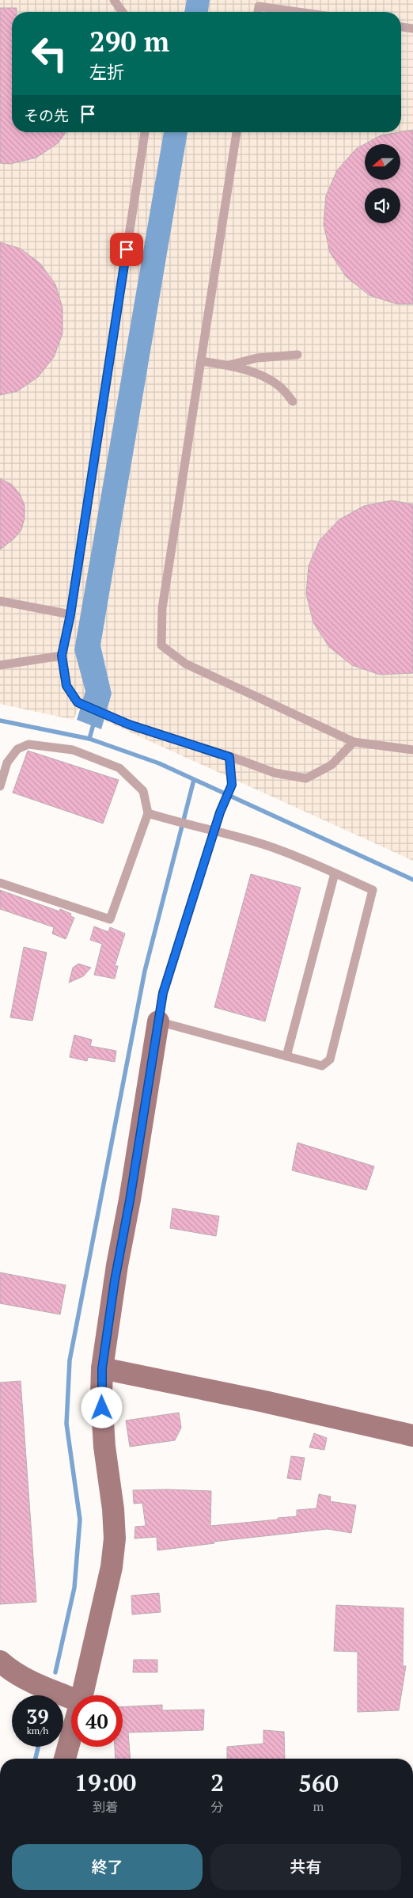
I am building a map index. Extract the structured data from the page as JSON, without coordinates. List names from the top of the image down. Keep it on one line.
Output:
{"north":"left","page":{"turn":["290 m","左折"],"then":"その先","speed":"39 km/h","limit":"40","eta":["19:00","到着","2","分","560","m"],"buttons":["終了","共有"]}}
